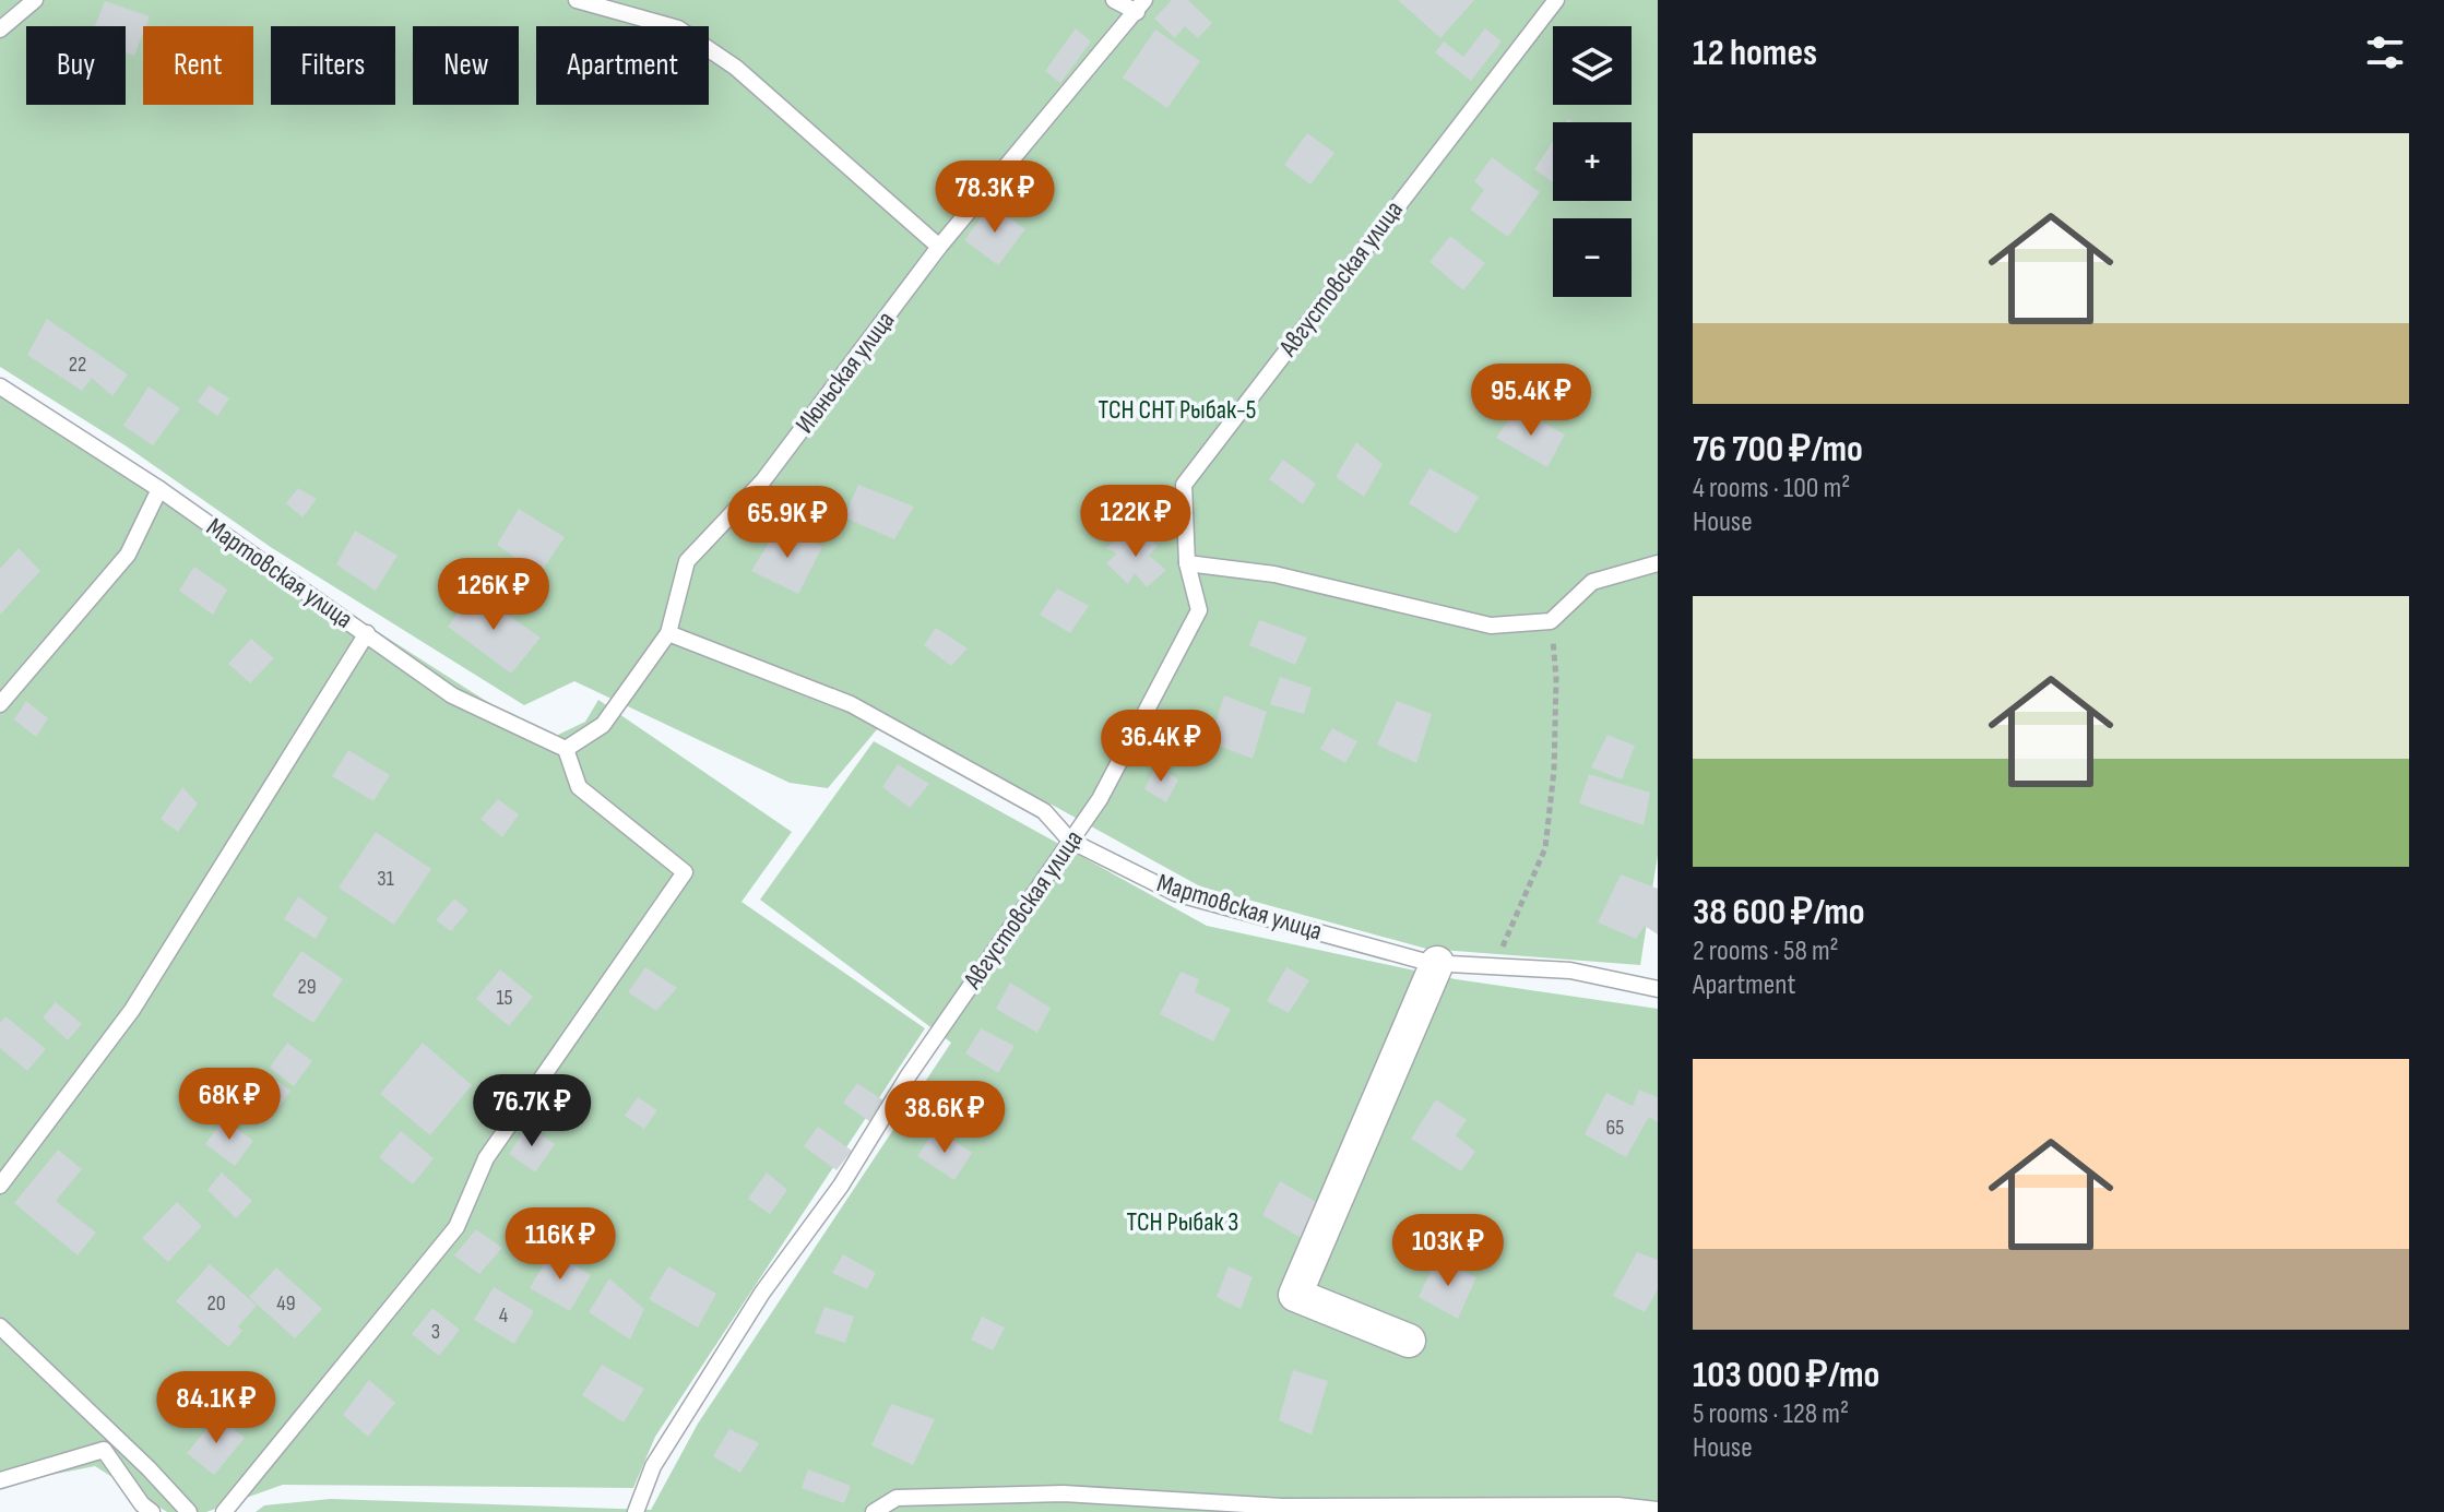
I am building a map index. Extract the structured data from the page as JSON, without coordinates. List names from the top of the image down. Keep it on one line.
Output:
{"streets":{"lane":["Августовская улица","Июньская улица","Мартовская улица"]},"crossings":[["Августовская улица","Мартовская улица"],["Июньская улица","Мартовская улица"]],"parks":["ТСН СНТ Рыбак-5","ТСН Рыбак 3"],"house_numbers":["22","31","29","15","65","20","49","4","3"],"page":{"heading":"12 homes","map_buttons":["+","−"],"chip":["Buy","Rent","Filters","New","Apartment"],"list":[{"name":"76 700 ₽/mo","note":"4 rooms · 100 m² · House"},{"name":"38 600 ₽/mo","note":"2 rooms · 58 m² · Apartment"},{"name":"103 000 ₽/mo","note":"5 rooms · 128 m² · House"}],"price":["78.3K ₽","95.4K ₽","122K ₽","65.9K ₽","126K ₽","36.4K ₽","68K ₽","76.7K ₽","38.6K ₽","116K ₽","103K ₽","84.1K ₽"]}}
